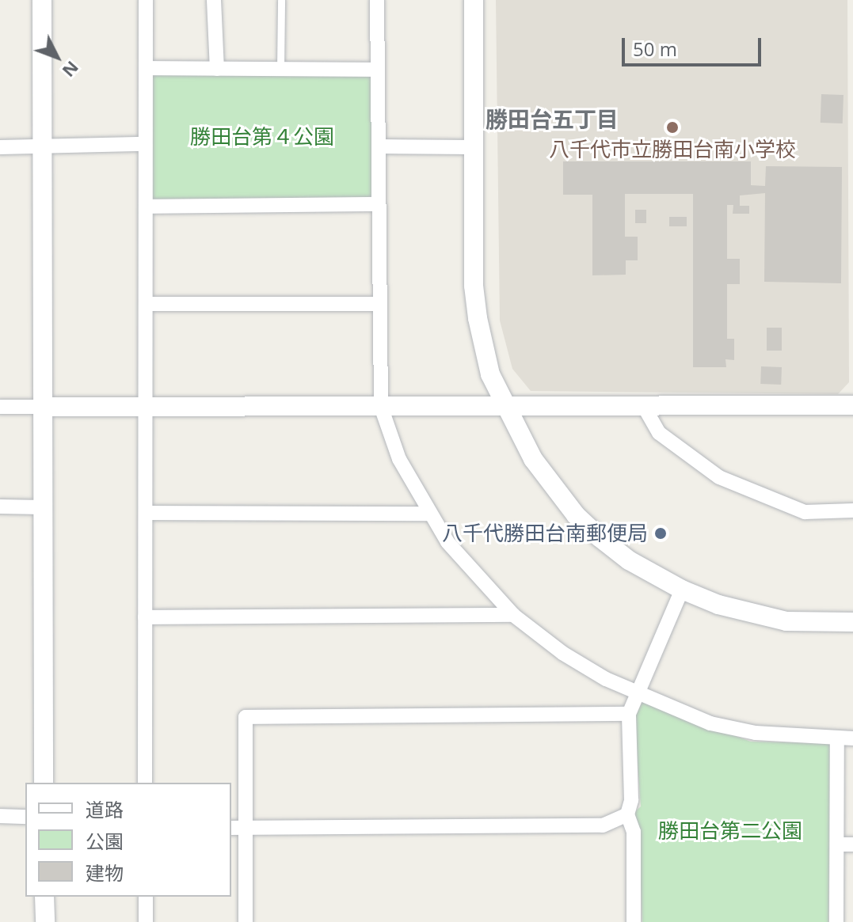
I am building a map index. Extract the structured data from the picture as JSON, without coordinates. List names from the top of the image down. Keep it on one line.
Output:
{"districts":["勝田台五丁目"],"parks":["勝田台第４公園","勝田台第二公園"],"places":["八千代市立勝田台南小学校","八千代勝田台南郵便局"],"legend":["道路","公園","建物"],"scale_bar":"50 m","north":"bottom right"}
